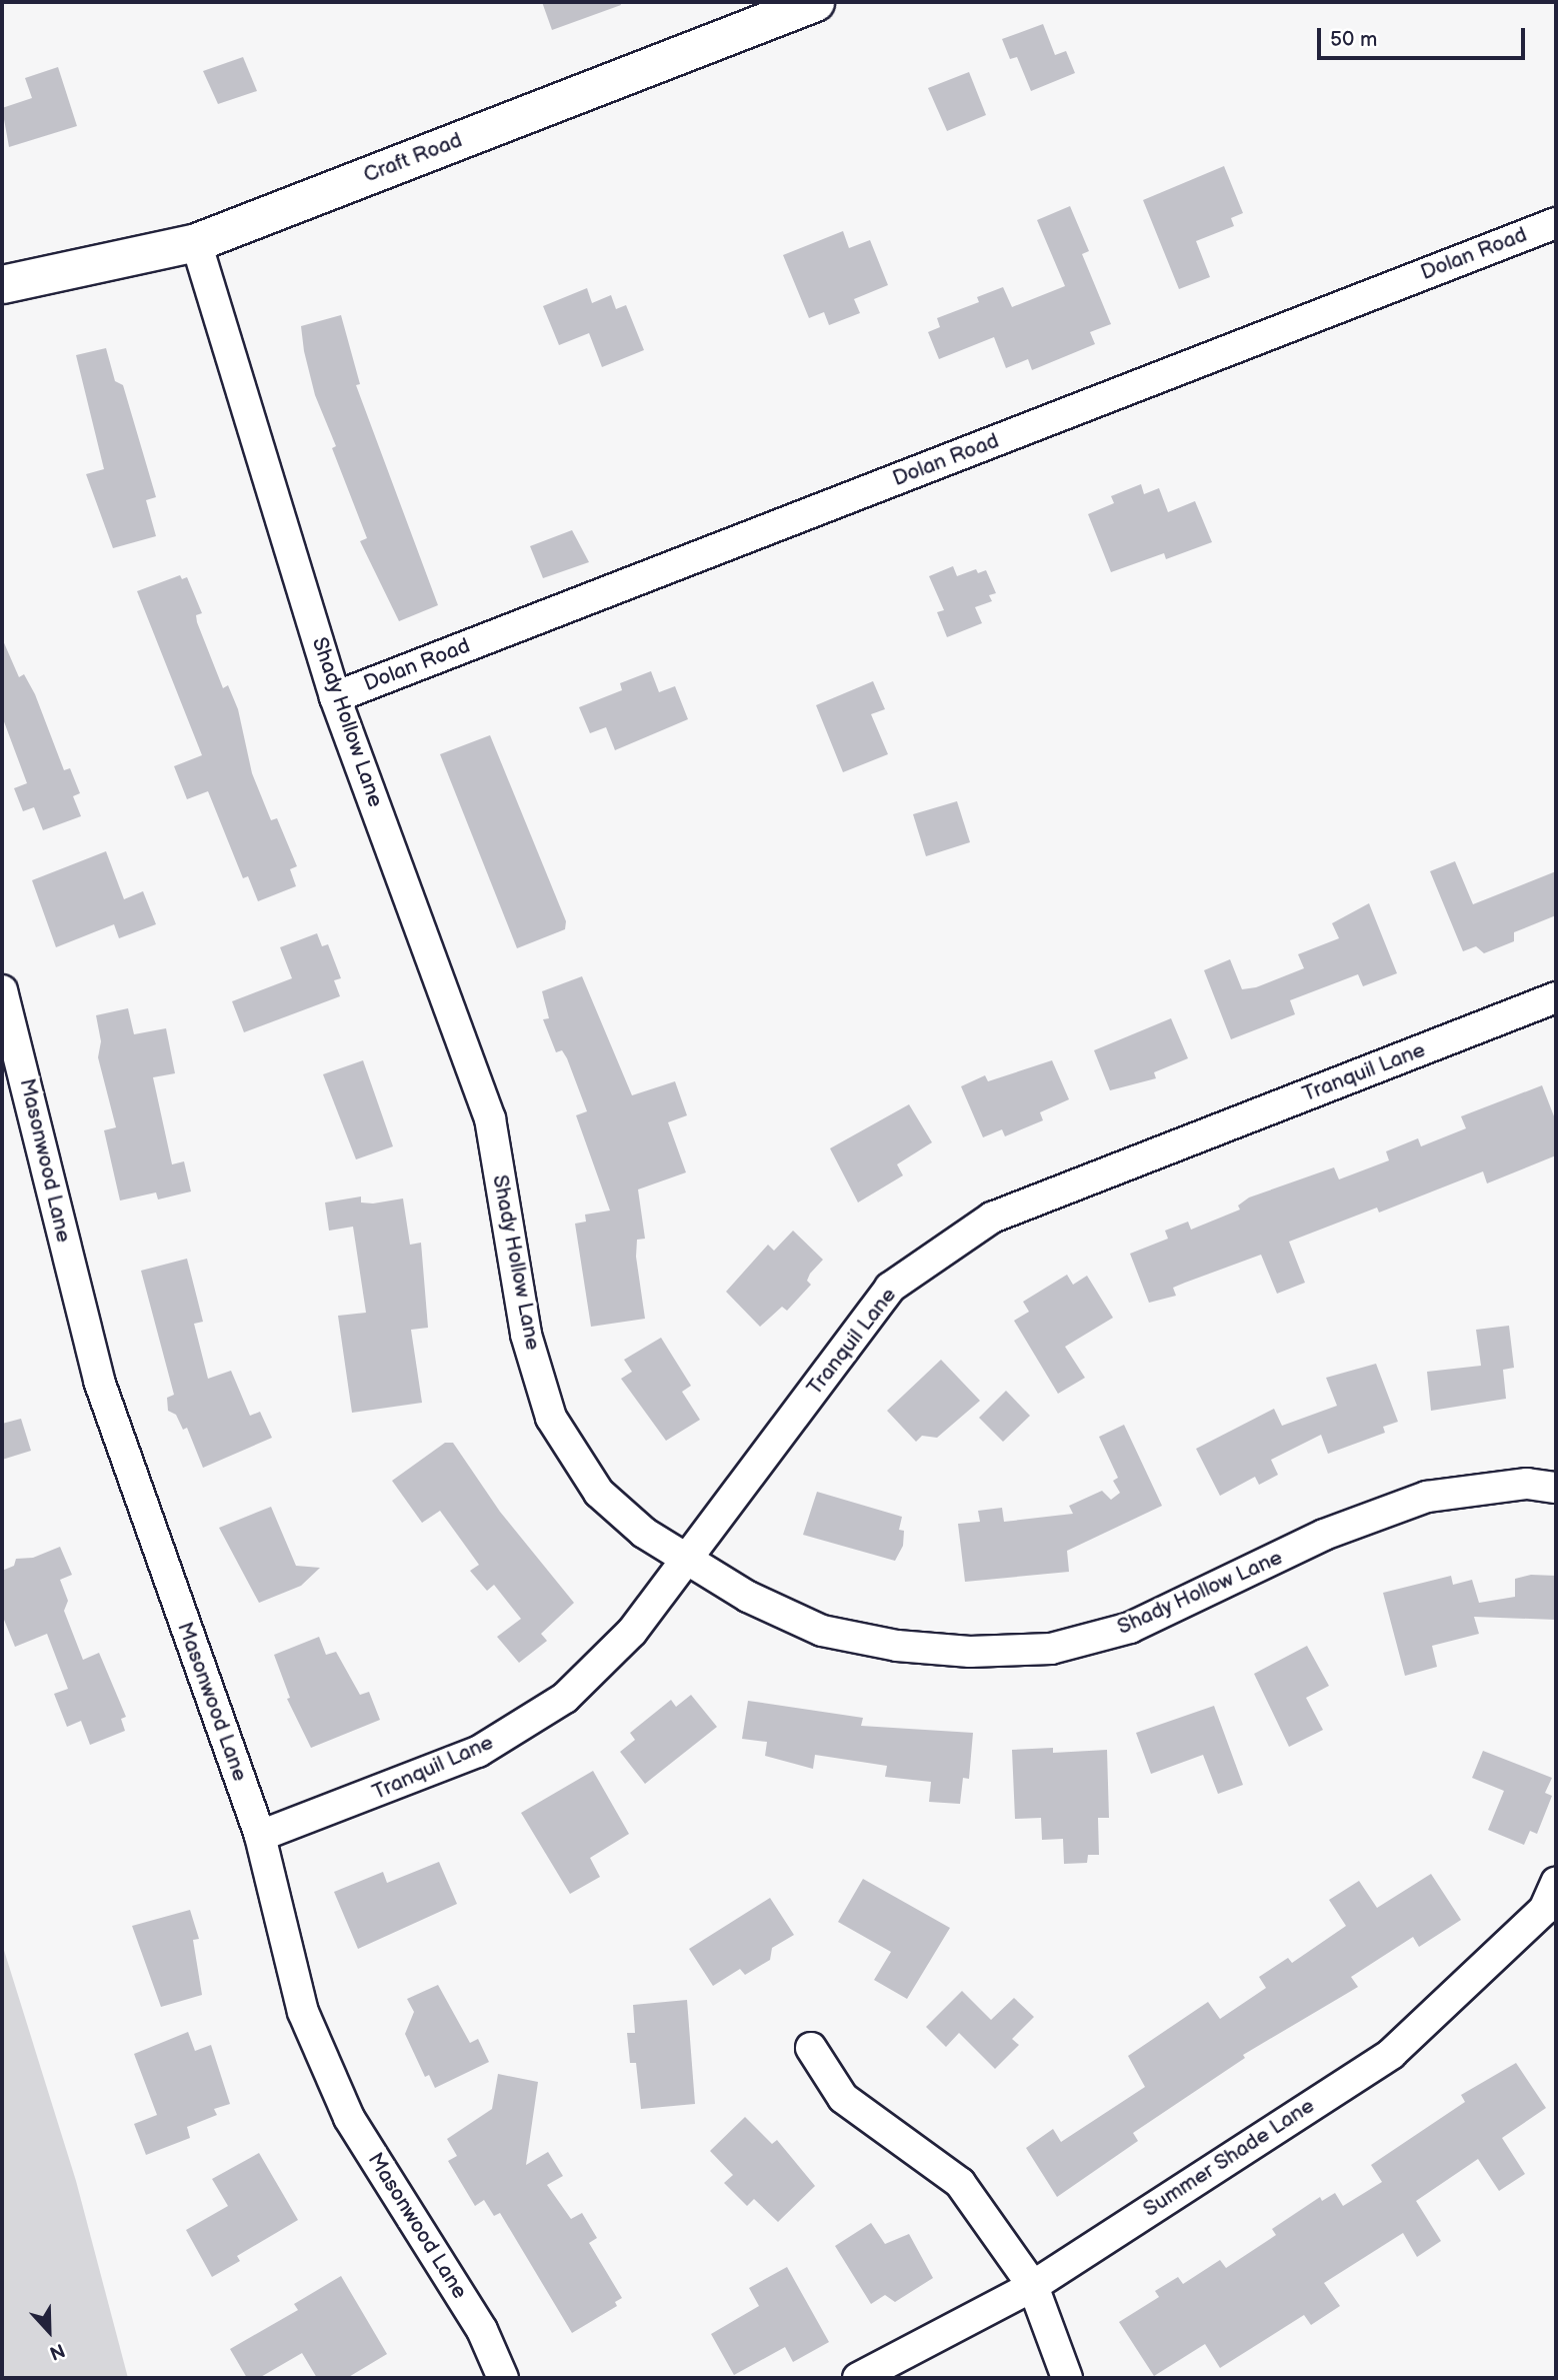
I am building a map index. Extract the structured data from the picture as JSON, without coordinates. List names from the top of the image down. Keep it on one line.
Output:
{"streets":{"street":["Craft Road","Dolan Road","Shady Hollow Lane","Tranquil Lane","Masonwood Lane","Summer Shade Lane"]},"crossings":[["Craft Road","Shady Hollow Lane"],["Dolan Road","Shady Hollow Lane"],["Shady Hollow Lane","Tranquil Lane"],["Tranquil Lane","Masonwood Lane"]],"scale_bar":"50 m","north":"bottom"}
